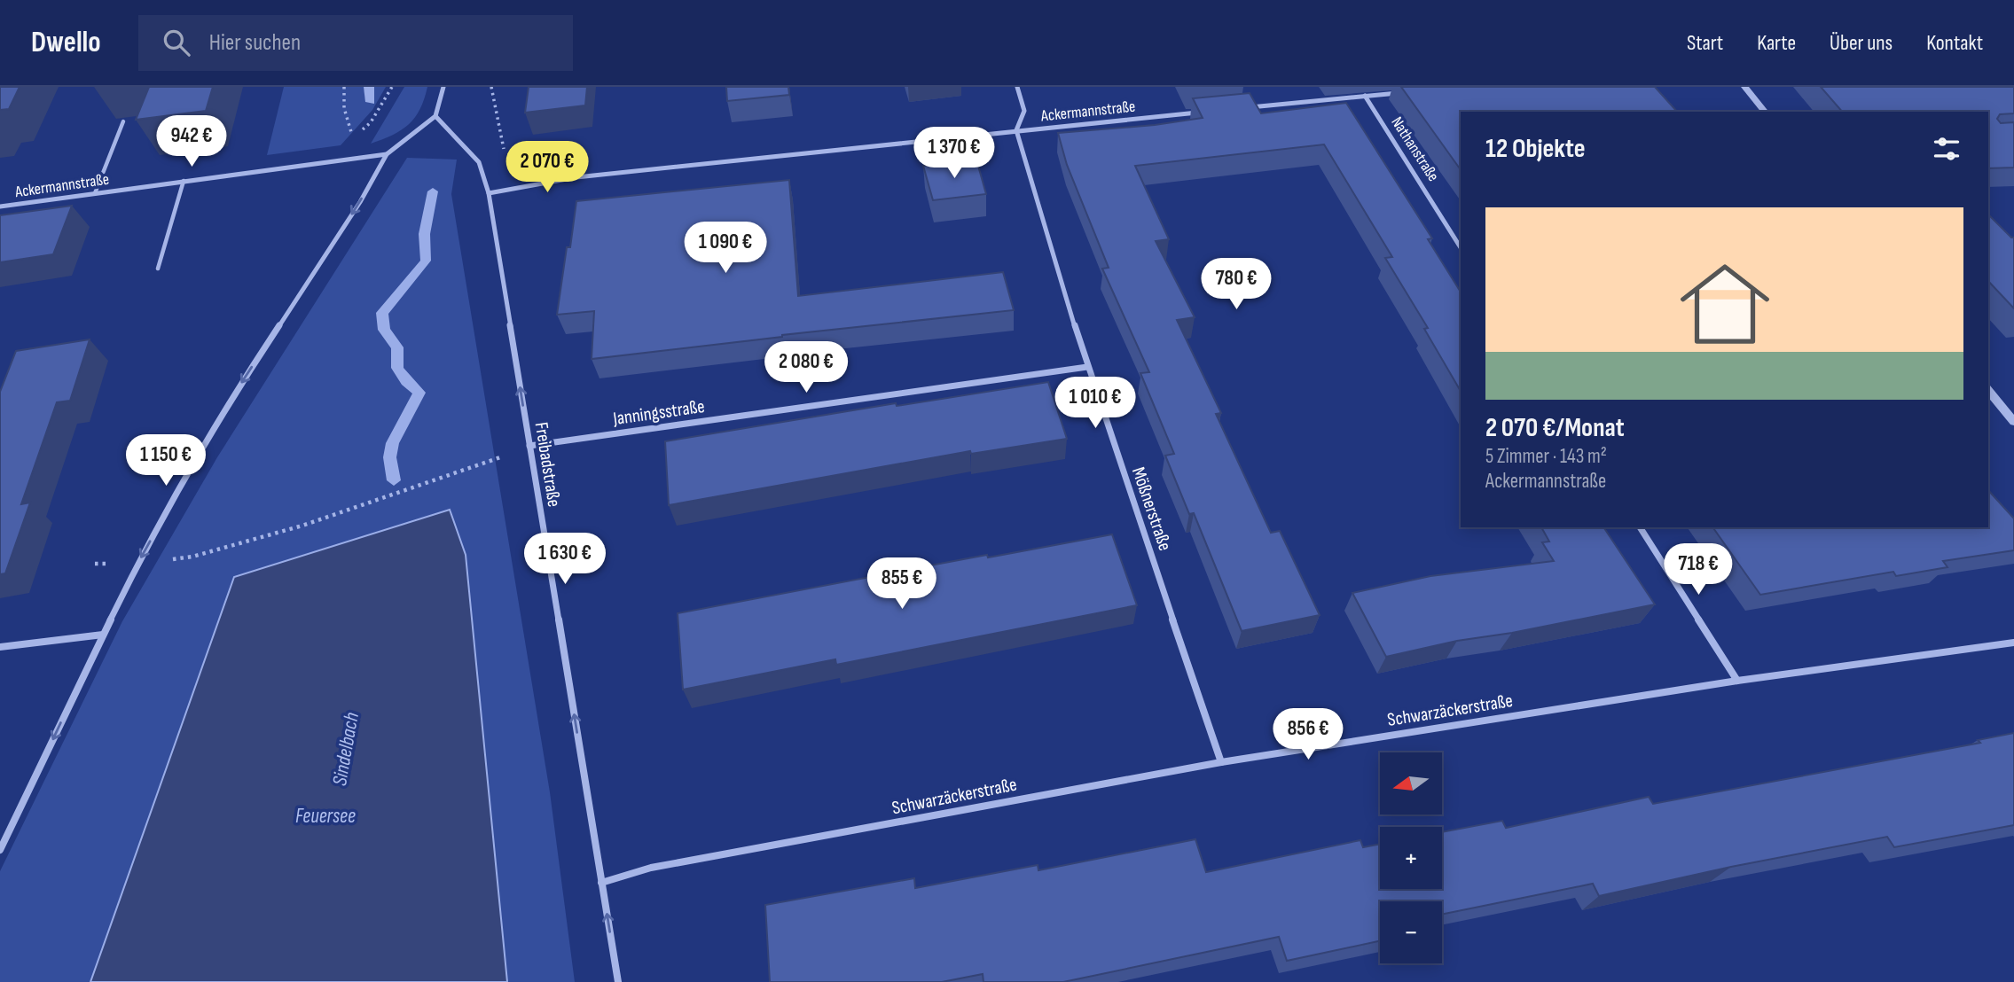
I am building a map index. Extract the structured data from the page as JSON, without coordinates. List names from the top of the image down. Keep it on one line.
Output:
{"streets":{"street":["Ackermannstraße","Nathanstraße","Janningsstraße","Freibadstraße","Mößnerstraße","Schwarzäckerstraße"]},"crossings":[["Ackermannstraße","Freibadstraße"],["Ackermannstraße","Mößnerstraße"],["Janningsstraße","Freibadstraße"],["Janningsstraße","Mößnerstraße"],["Freibadstraße","Schwarzäckerstraße"],["Mößnerstraße","Schwarzäckerstraße"]],"one_way":["Freibadstraße"],"water":["Sindelbach","Feuersee"],"north":"left","page":{"header":"Dwello","search":"Hier suchen","nav":["Start","Karte","Über uns","Kontakt"],"heading":"12 Objekte","price":["942 €","1 370 €","2 070 €","1 090 €","780 €","2 080 €","1 010 €","1 150 €","1 630 €","718 €","855 €","856 €"],"list":[{"name":"2 070 €/Monat","note":"5 Zimmer · 143 m² · Ackermannstraße"}],"map_buttons":["+","−"]}}
